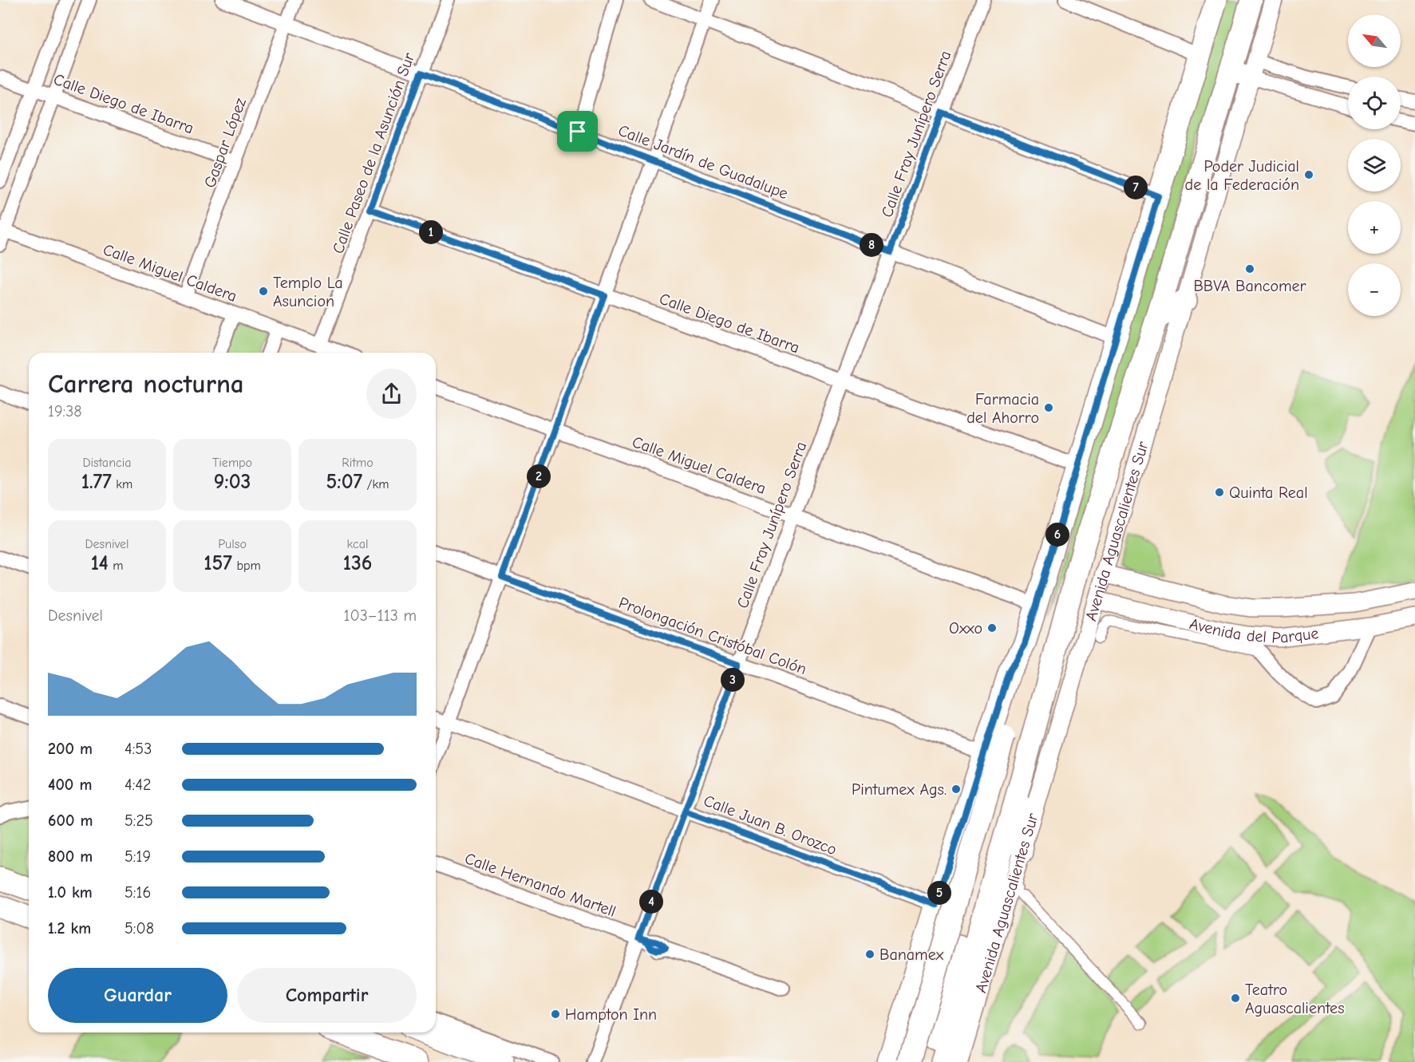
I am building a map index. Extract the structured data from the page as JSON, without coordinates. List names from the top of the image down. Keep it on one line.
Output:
{"streets":{"main road":["Avenida Aguascalientes Sur"],"street":["Calle Diego de Ibarra","Calle Fray Junípero Serra","Gaspar López","Calle Paseo de la Asunción Sur","Calle Jardín de Guadalupe","Calle Miguel Caldera","Avenida del Parque","Prolongación Cristóbal Colón","Calle Juan B. Orozco","Calle Hernando Martell"]},"crossings":[["Calle Diego de Ibarra","Calle Fray Junípero Serra"],["Calle Diego de Ibarra","Gaspar López"],["Calle Diego de Ibarra","Calle Paseo de la Asunción Sur"],["Calle Fray Junípero Serra","Calle Jardín de Guadalupe"],["Calle Fray Junípero Serra","Calle Miguel Caldera"],["Calle Fray Junípero Serra","Prolongación Cristóbal Colón"],["Calle Fray Junípero Serra","Calle Juan B. Orozco"],["Calle Fray Junípero Serra","Calle Hernando Martell"],["Gaspar López","Calle Jardín de Guadalupe"],["Gaspar López","Calle Miguel Caldera"],["Calle Paseo de la Asunción Sur","Calle Jardín de Guadalupe"],["Calle Paseo de la Asunción Sur","Calle Miguel Caldera"],["Avenida Aguascalientes Sur","Avenida del Parque"]],"places":["Poder Judicial de la Federación","BBVA Bancomer","Templo La Asuncion","Farmacia del Ahorro","Quinta Real","Oxxo","Pintumex Ags.","Banamex","Teatro Aguascalientes","Hampton Inn"],"north":"top left","page":{"map_buttons":["+","−"],"pins":["7","1","8","2","6","3","5","4"],"heading":["Carrera nocturna","19:38"],"stats":[["Distancia","1.77 km"],["Tiempo","9:03"],["Ritmo","5:07 /km"],["Desnivel","14 m"],["Pulso","157 bpm"],["kcal","136"]],"chart":["Desnivel","103–113 m"],"list":[{"name":"200 m","note":"4:53"},{"name":"400 m","note":"4:42"},{"name":"600 m","note":"5:25"},{"name":"800 m","note":"5:19"},{"name":"1.0 km","note":"5:16"},{"name":"1.2 km","note":"5:08"}],"buttons":["Guardar","Compartir"]}}
